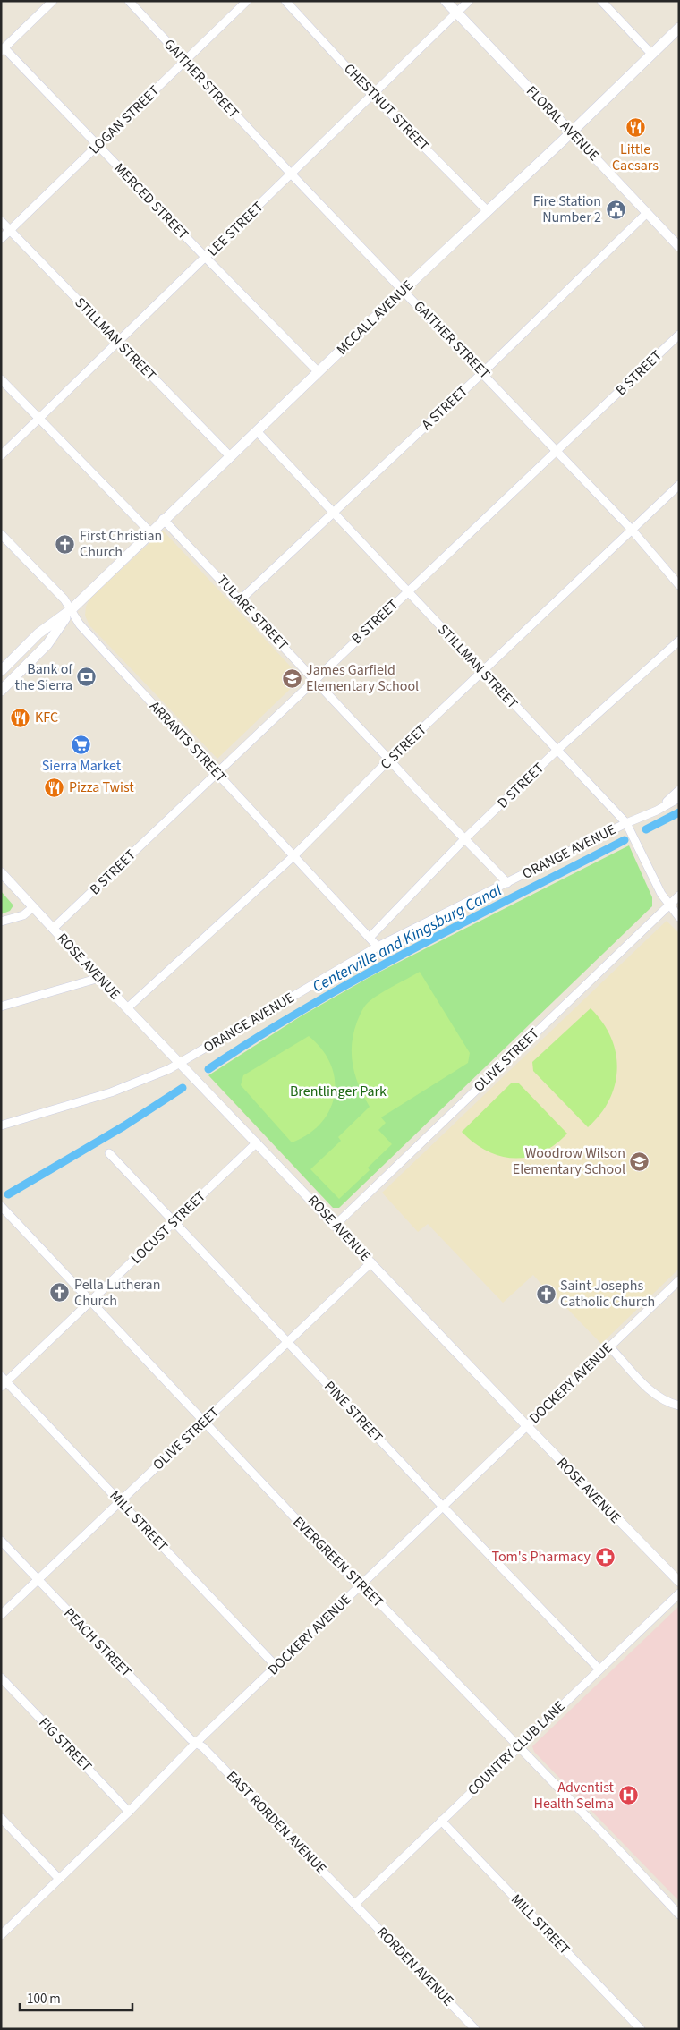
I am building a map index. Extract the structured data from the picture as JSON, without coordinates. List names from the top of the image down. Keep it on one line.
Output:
{"streets":{"main road":["FLORAL AVENUE","MCCALL AVENUE"],"street":["GAITHER STREET","CHESTNUT STREET","LOGAN STREET","MERCED STREET","LEE STREET","STILLMAN STREET","B STREET","A STREET","TULARE STREET","ARRANTS STREET","C STREET","D STREET","ORANGE AVENUE","ROSE AVENUE","OLIVE STREET","LOCUST STREET","DOCKERY AVENUE","PINE STREET","MILL STREET","EVERGREEN STREET","PEACH STREET","FIG STREET","COUNTRY CLUB LANE","EAST RORDEN AVENUE","RORDEN AVENUE"]},"crossings":[["GAITHER STREET","LOGAN STREET"],["GAITHER STREET","LEE STREET"],["GAITHER STREET","MCCALL AVENUE"],["GAITHER STREET","B STREET"],["GAITHER STREET","A STREET"],["GAITHER STREET","C STREET"],["CHESTNUT STREET","LEE STREET"],["CHESTNUT STREET","MCCALL AVENUE"],["LOGAN STREET","MERCED STREET"],["LOGAN STREET","STILLMAN STREET"],["FLORAL AVENUE","LEE STREET"],["FLORAL AVENUE","MCCALL AVENUE"],["FLORAL AVENUE","A STREET"],["MERCED STREET","LEE STREET"],["MERCED STREET","MCCALL AVENUE"],["LEE STREET","STILLMAN STREET"],["MCCALL AVENUE","STILLMAN STREET"],["MCCALL AVENUE","TULARE STREET"],["MCCALL AVENUE","ARRANTS STREET"],["STILLMAN STREET","B STREET"],["STILLMAN STREET","A STREET"],["STILLMAN STREET","C STREET"],["STILLMAN STREET","D STREET"],["STILLMAN STREET","ORANGE AVENUE"],["STILLMAN STREET","OLIVE STREET"],["B STREET","TULARE STREET"],["B STREET","ARRANTS STREET"],["B STREET","ROSE AVENUE"],["A STREET","TULARE STREET"],["TULARE STREET","C STREET"],["TULARE STREET","D STREET"],["TULARE STREET","ORANGE AVENUE"],["ARRANTS STREET","C STREET"],["ARRANTS STREET","D STREET"],["ARRANTS STREET","ORANGE AVENUE"],["C STREET","ROSE AVENUE"],["ORANGE AVENUE","ROSE AVENUE"],["ROSE AVENUE","OLIVE STREET"],["ROSE AVENUE","LOCUST STREET"],["ROSE AVENUE","DOCKERY AVENUE"],["OLIVE STREET","PINE STREET"],["OLIVE STREET","MILL STREET"],["OLIVE STREET","EVERGREEN STREET"],["OLIVE STREET","PEACH STREET"],["LOCUST STREET","PINE STREET"],["LOCUST STREET","MILL STREET"],["LOCUST STREET","EVERGREEN STREET"],["DOCKERY AVENUE","PINE STREET"],["DOCKERY AVENUE","MILL STREET"],["DOCKERY AVENUE","EVERGREEN STREET"],["DOCKERY AVENUE","PEACH STREET"],["DOCKERY AVENUE","FIG STREET"],["DOCKERY AVENUE","EAST RORDEN AVENUE"],["PINE STREET","COUNTRY CLUB LANE"],["MILL STREET","COUNTRY CLUB LANE"],["EVERGREEN STREET","COUNTRY CLUB LANE"],["PEACH STREET","EAST RORDEN AVENUE"],["COUNTRY CLUB LANE","EAST RORDEN AVENUE"],["COUNTRY CLUB LANE","RORDEN AVENUE"],["EAST RORDEN AVENUE","RORDEN AVENUE"]],"water":["Centerville and Kingsburg Canal"],"parks":["Brentlinger Park"],"places":{"restaurant":["Little Caesars","KFC","Pizza Twist"],"public building":["Fire Station Number 2"],"church":["First Christian Church","Pella Lutheran Church","Saint Josephs Catholic Church"],"bank":["Bank of the Sierra"],"school or university":["James Garfield Elementary School","Woodrow Wilson Elementary School"],"supermarket":["Sierra Market"],"pharmacy":["Tom's Pharmacy"],"hospital":["Adventist Health Selma"]},"scale_bar":"100 m"}
